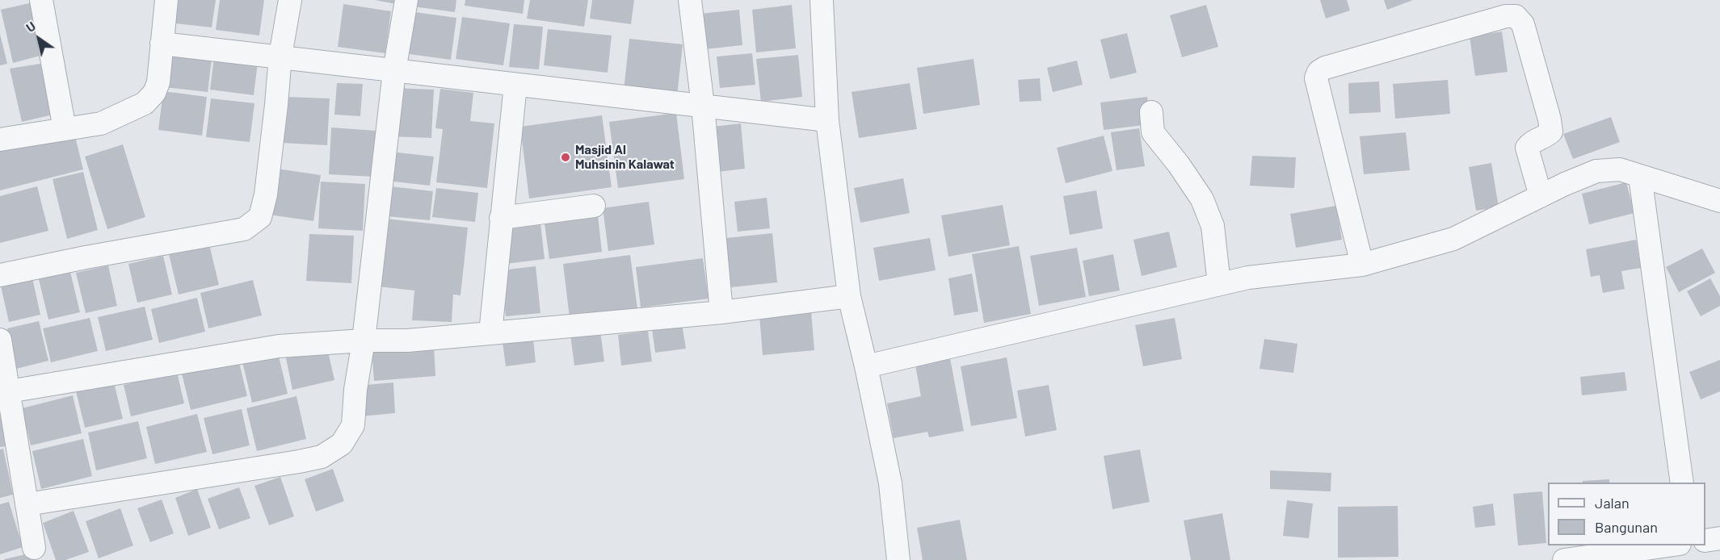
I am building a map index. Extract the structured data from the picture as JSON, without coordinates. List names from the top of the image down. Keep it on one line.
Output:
{"places":["Masjid Al Muhsinin Kalawat"],"legend":["Jalan","Bangunan"],"north":"top left"}
